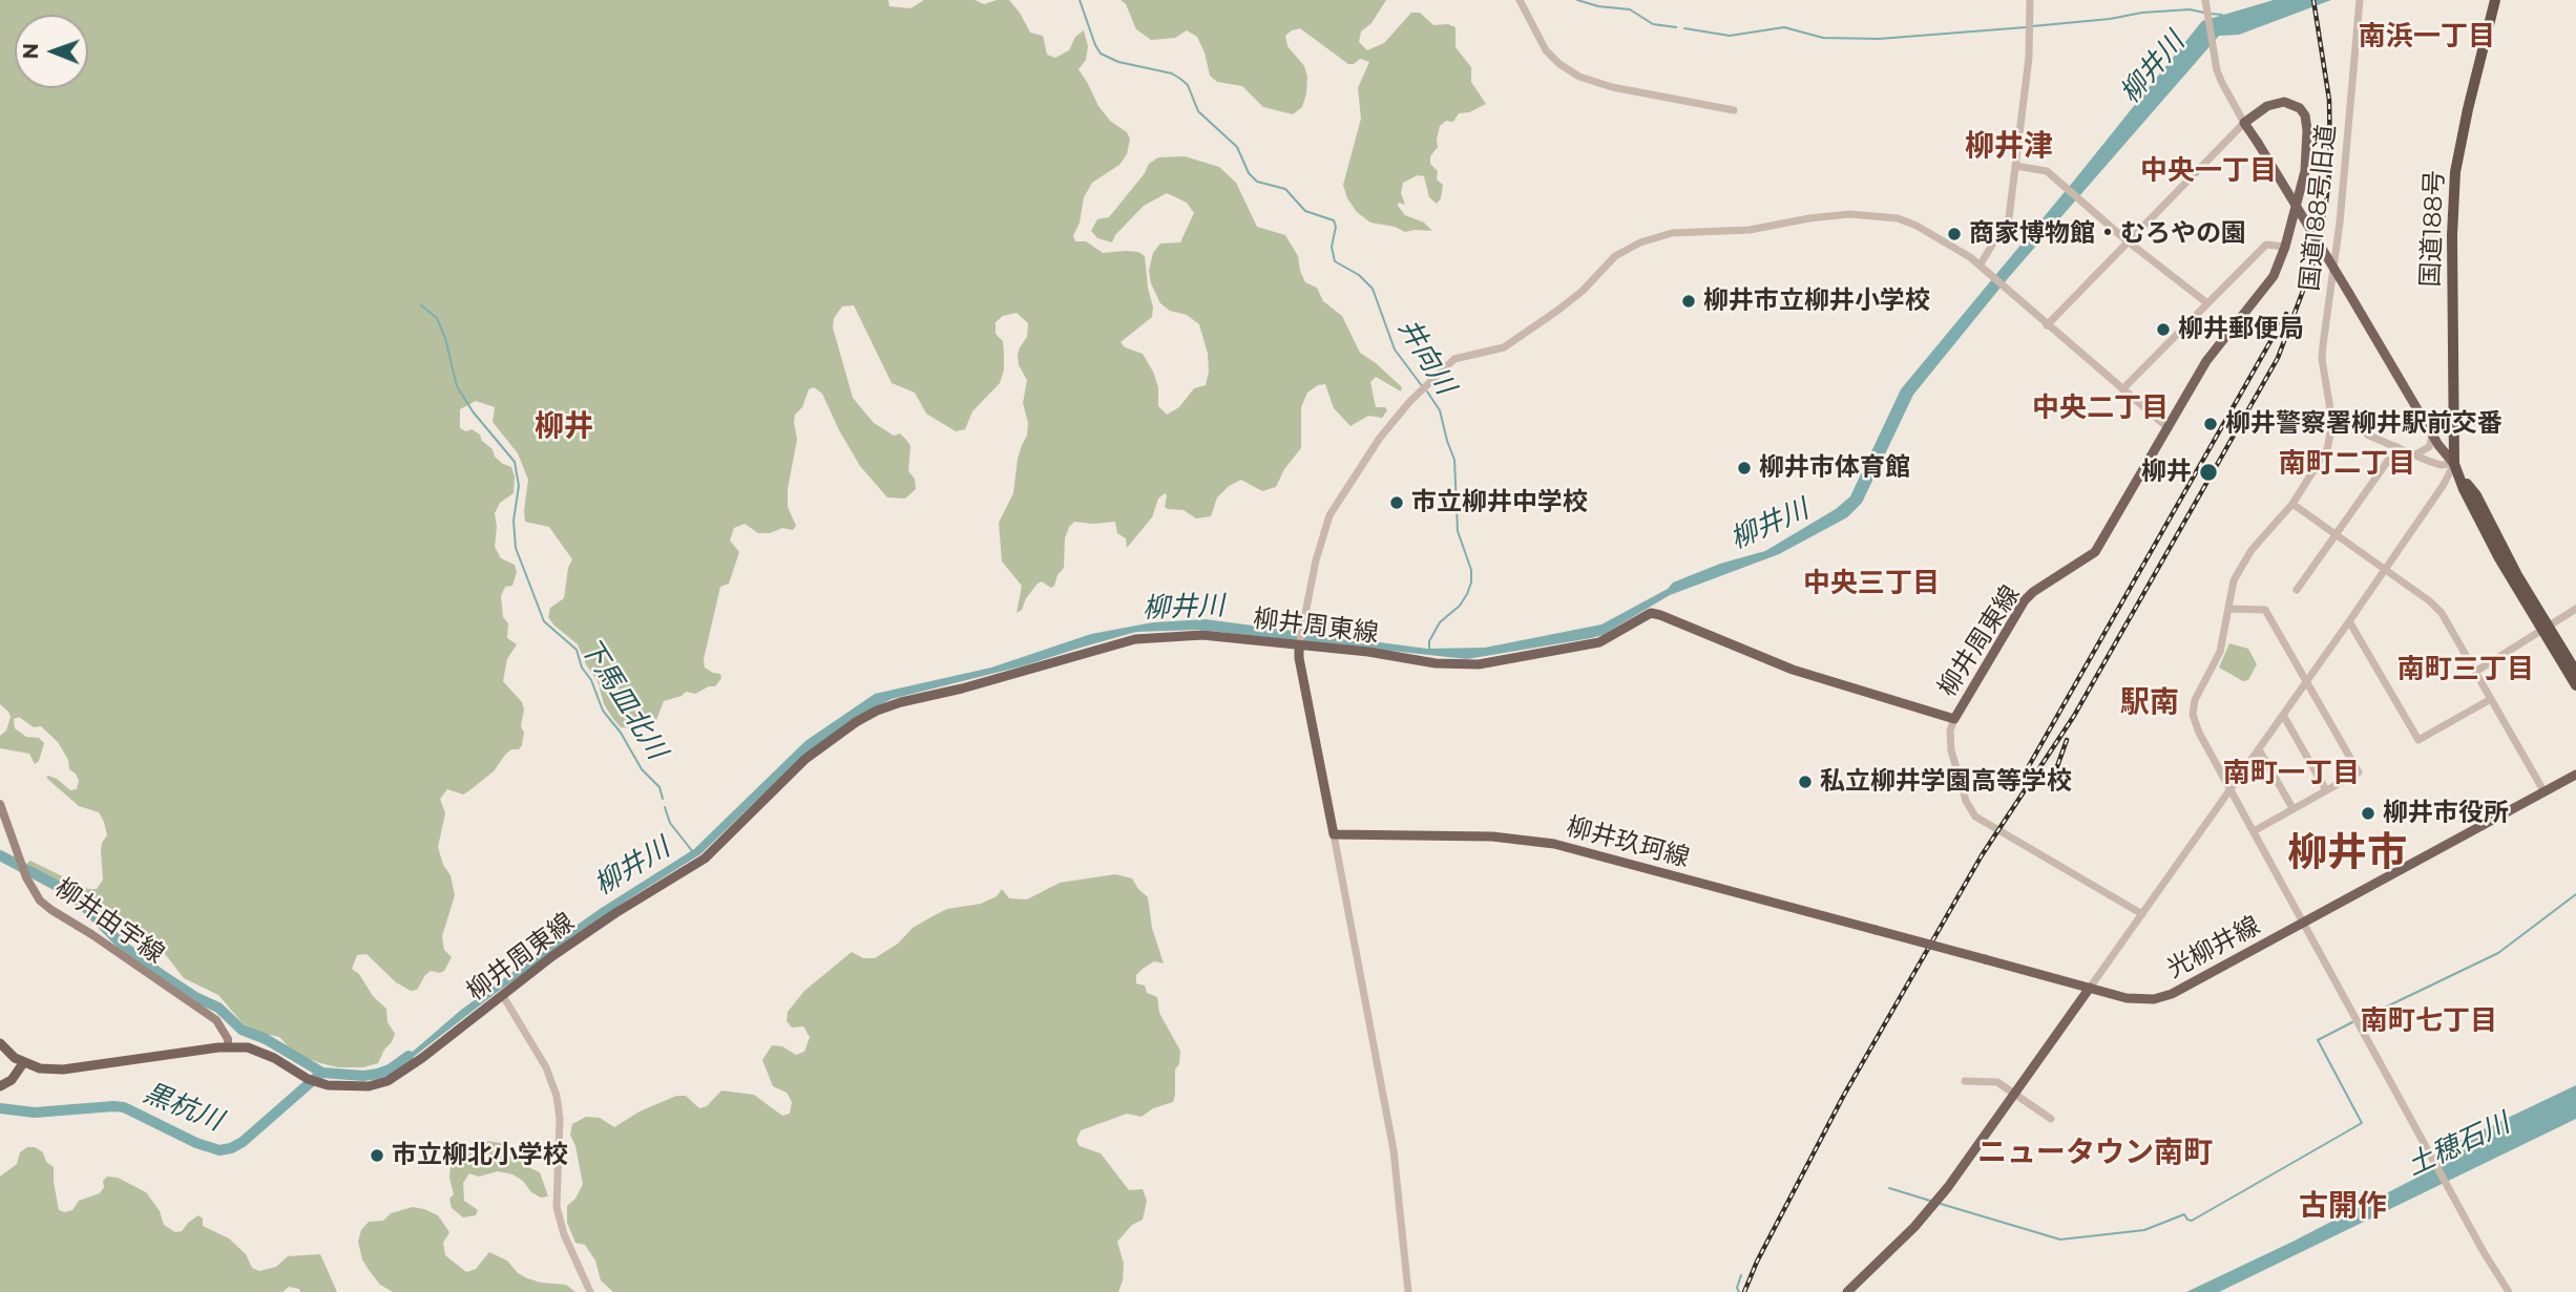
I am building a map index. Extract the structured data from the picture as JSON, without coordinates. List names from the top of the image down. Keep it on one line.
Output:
{"streets":{"highway":["国道188号"],"main road":["柳井周東線","柳井玖珂線","柳井由宇線","光柳井線"],"street":["国道188号旧道"]},"crossings":[["国道188号旧道","光柳井線"],["柳井周東線","柳井由宇線"],["柳井玖珂線","光柳井線"]],"districts":["南浜一丁目","柳井津","中央一丁目","中央二丁目","柳井","南町二丁目","中央三丁目","南町三丁目","駅南","南町一丁目","柳井市","南町七丁目","ニュータウン南町","古開作"],"water":["柳井川","井向川","下馬皿北川","黒杭川","土穂石川"],"places":["商家博物館・むろやの園","柳井市立柳井小学校","柳井郵便局","柳井警察署柳井駅前交番","柳井市体育館","柳井","市立柳井中学校","私立柳井学園高等学校","柳井市役所","市立柳北小学校"],"north":"left"}
